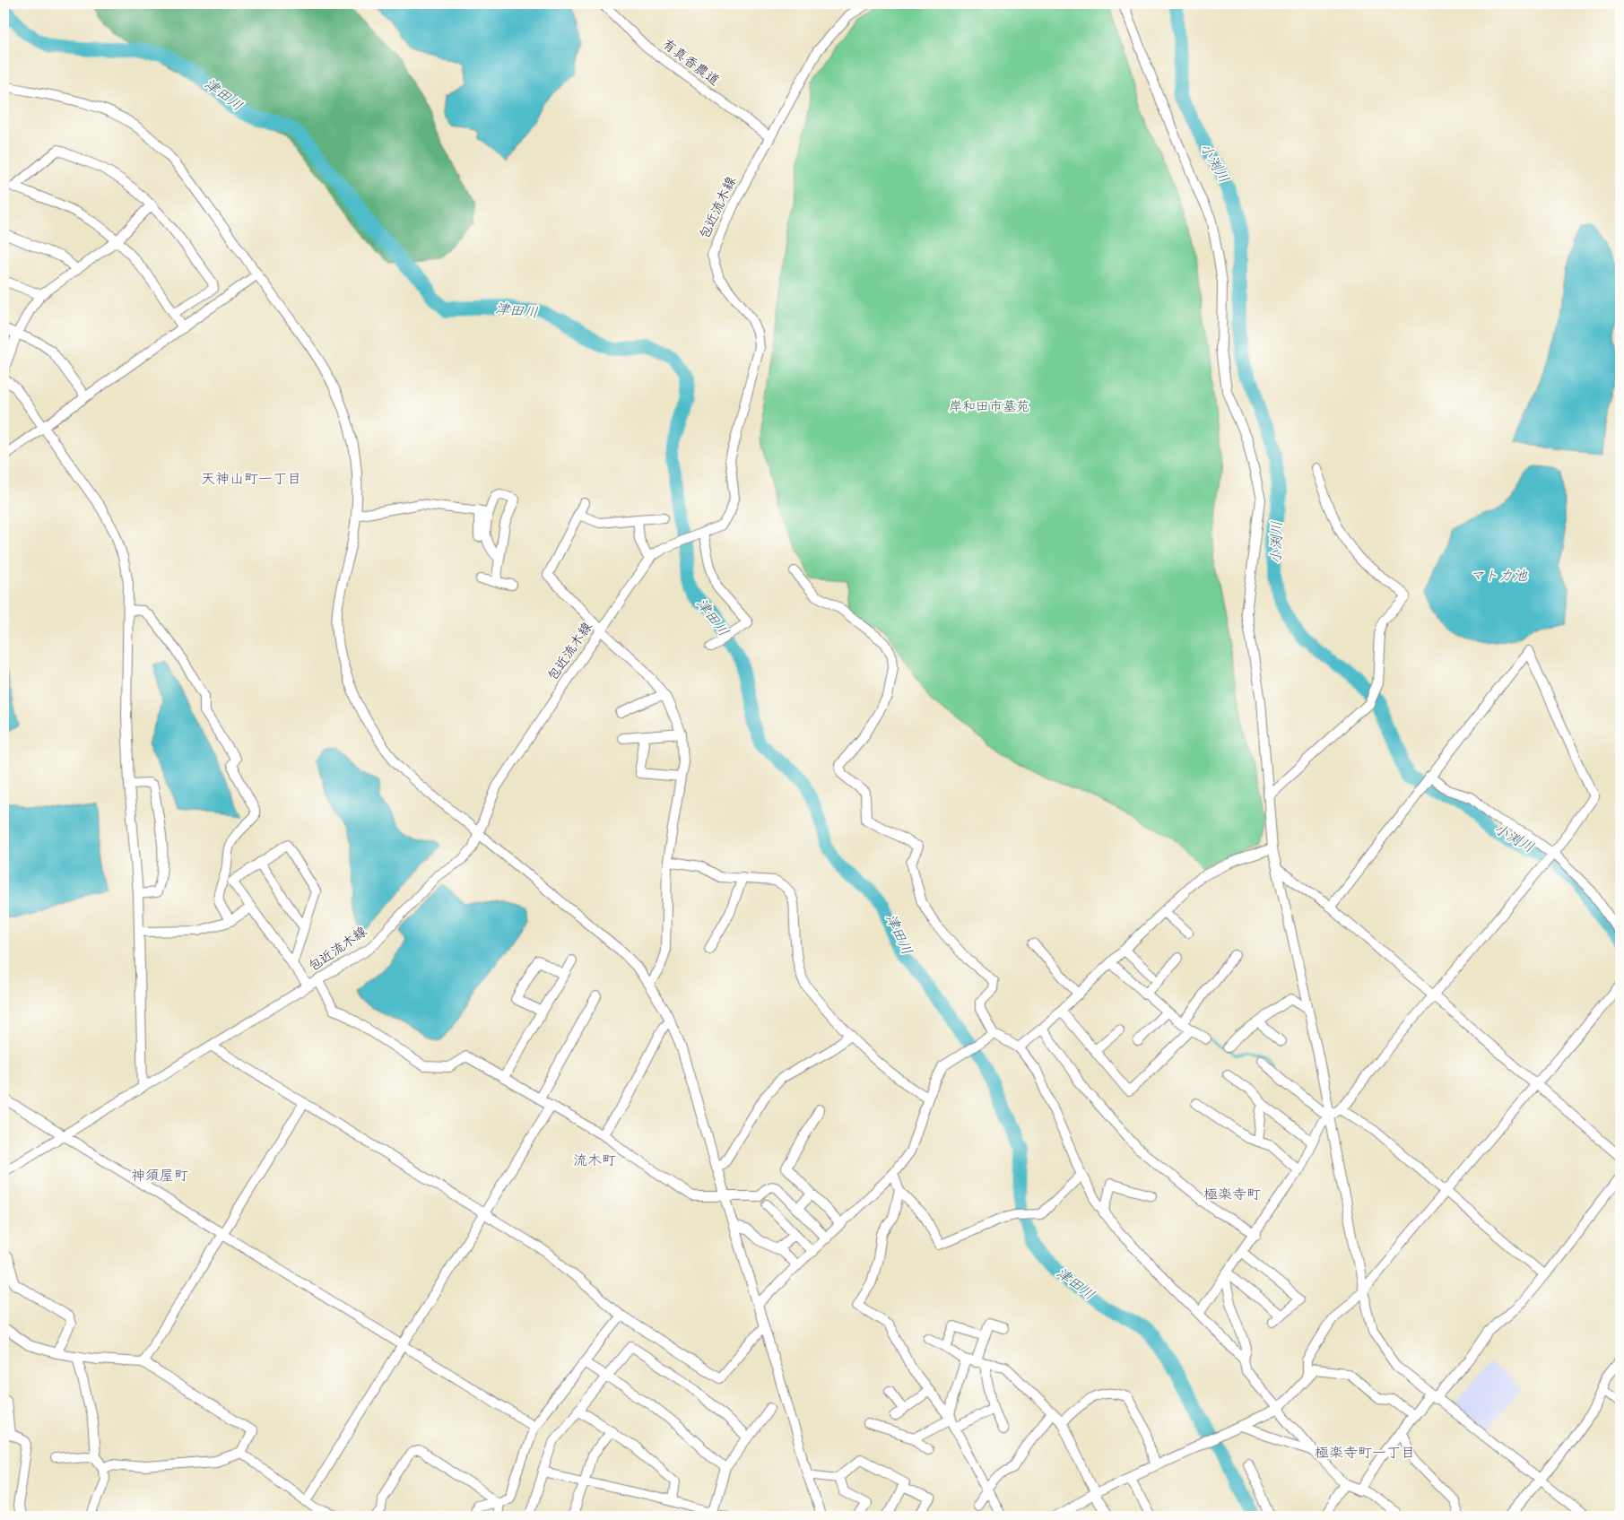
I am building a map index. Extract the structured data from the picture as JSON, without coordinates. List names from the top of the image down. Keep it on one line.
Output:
{"streets":{"street":["有真香農道","包近流木線"]},"crossings":[["有真香農道","包近流木線"]],"districts":["天神山町一丁目","流木町","神須屋町","極楽寺町","極楽寺町一丁目"],"water":["津田川","小渕川","マトカ池"],"parks":["岸和田市墓苑"]}
